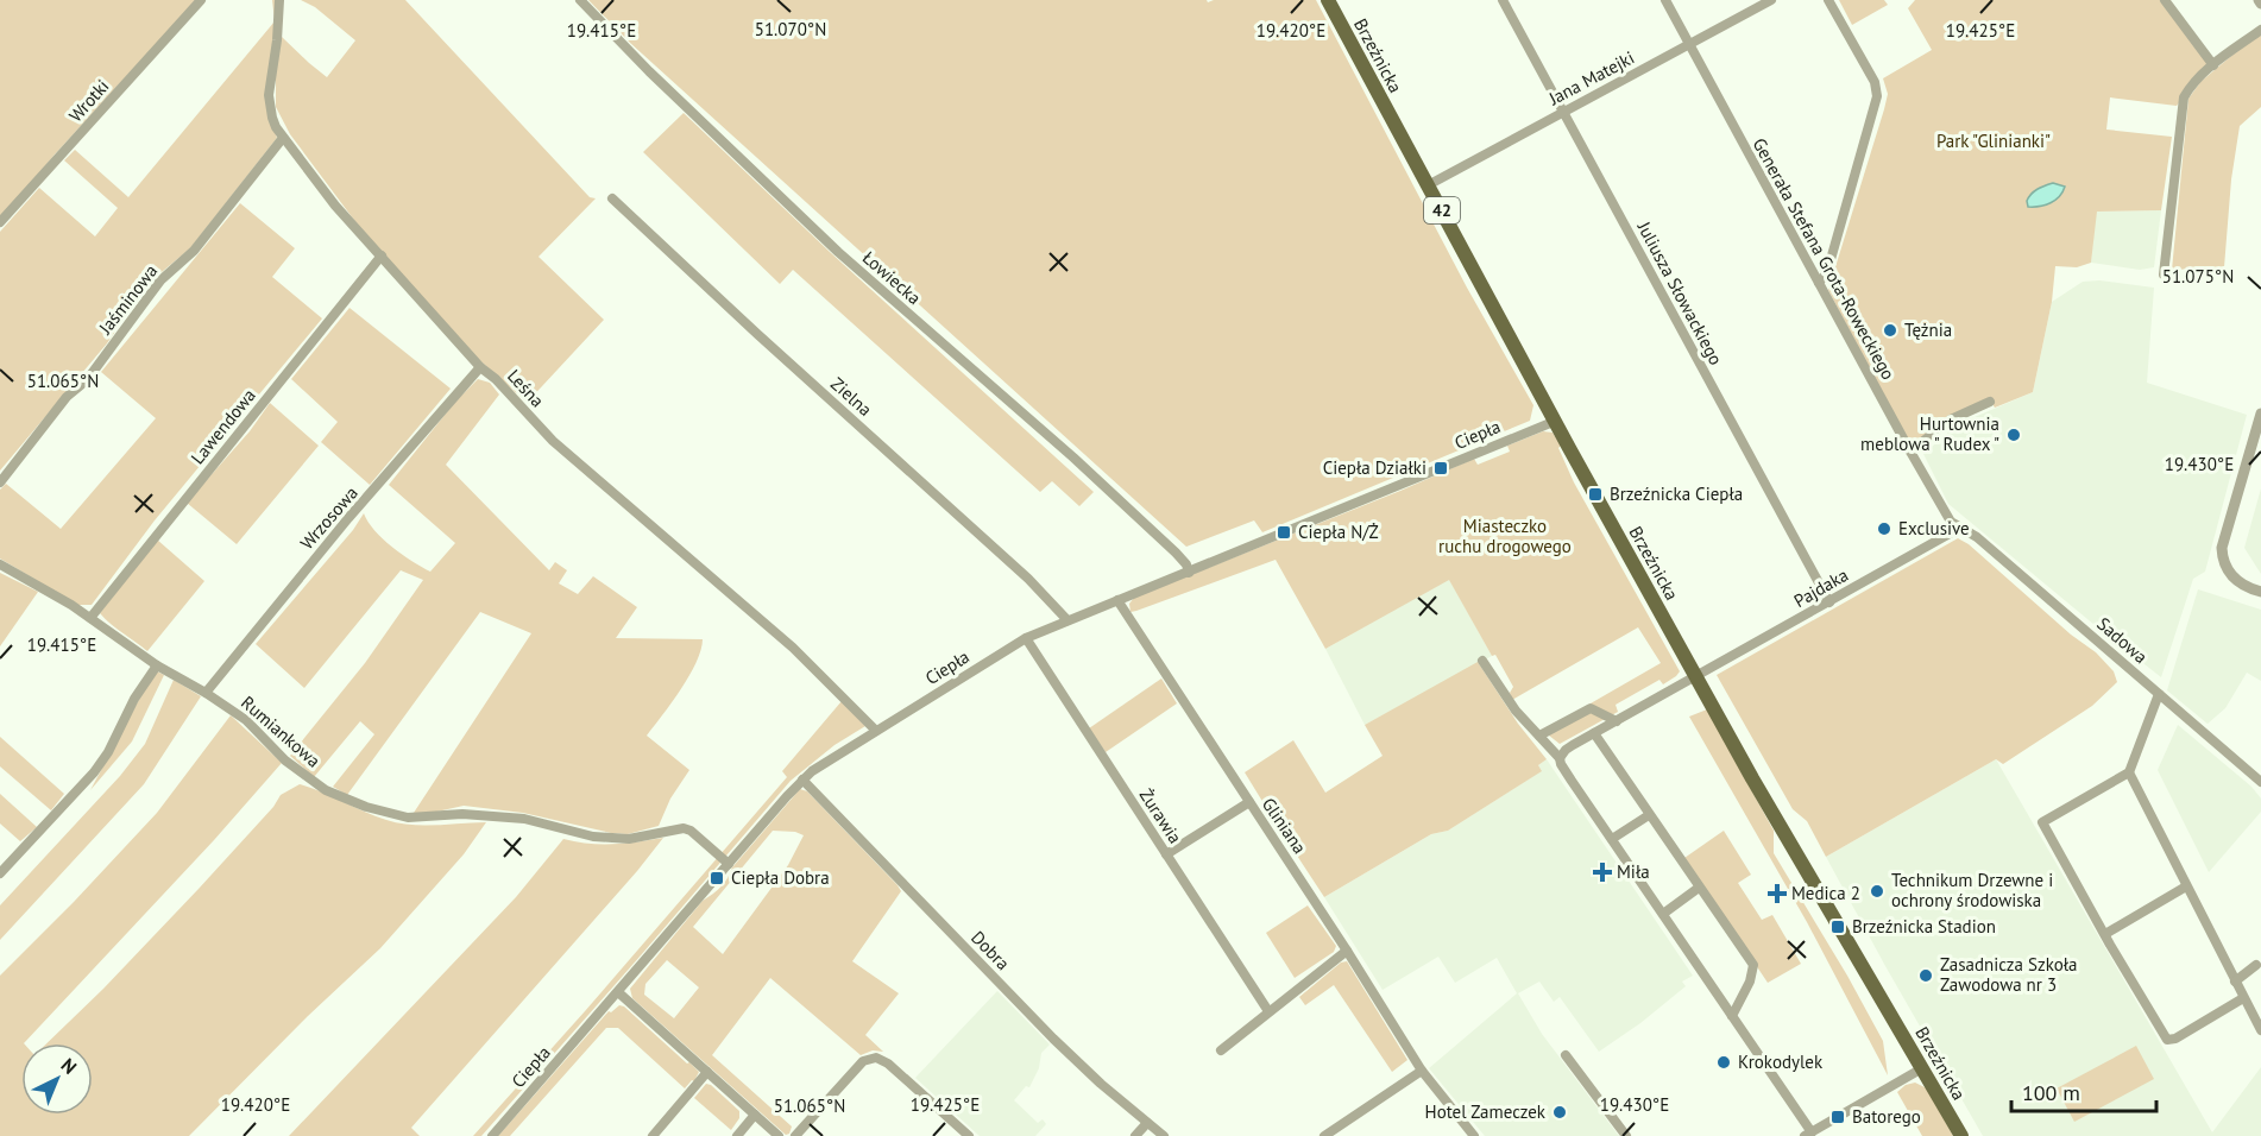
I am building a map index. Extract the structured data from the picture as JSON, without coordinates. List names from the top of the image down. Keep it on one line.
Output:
{"streets":{"main road":["Brzeźnicka","42"],"street":["Jana Matejki","Wrotki","Generała Stefana Grota-Roweckiego","Łowiecka","Juliusza Słowackiego","Jaśminowa","Leśna","Zielna","Lawendowa","Ciepła","Wrzosowa","Pajdaka","Sadowa","Rumiankowa","Żurawia","Gliniana","Dobra"]},"crossings":[["Brzeźnicka","Jana Matejki"],["Brzeźnicka","Ciepła"],["Brzeźnicka","Pajdaka"],["Jana Matejki","Generała Stefana Grota-Roweckiego"],["Jana Matejki","Juliusza Słowackiego"],["Generała Stefana Grota-Roweckiego","Pajdaka"],["Generała Stefana Grota-Roweckiego","Sadowa"],["Łowiecka","Ciepła"],["Juliusza Słowackiego","Pajdaka"],["Jaśminowa","Leśna"],["Leśna","Lawendowa"],["Leśna","Ciepła"],["Leśna","Wrzosowa"],["Zielna","Ciepła"],["Lawendowa","Rumiankowa"],["Ciepła","Rumiankowa"],["Ciepła","Żurawia"],["Ciepła","Gliniana"],["Ciepła","Dobra"],["Wrzosowa","Rumiankowa"],["Pajdaka","Sadowa"]],"parks":["Park \"Glinianki\"","Miasteczko ruchu drogowego"],"places":{"other":["Tężnia","Hurtownia meblowa \" Rudex \"","Exclusive","Technikum Drzewne i ochrony środowiska","Zasadnicza Szkoła Zawodowa nr 3","Krokodylek","Hotel Zameczek"],"transit":["Ciepła Działki","Brzeźnicka Ciepła","Ciepła N/Ż","Ciepła Dobra","Brzeźnicka Stadion","Batorego"],"health":["Miła","Medica 2"]},"scale_bar":"100 m","north":"top right","coordinates":["51.070°N","19.415°E","19.420°E","19.425°E","51.075°N","51.065°N","19.430°E"]}
